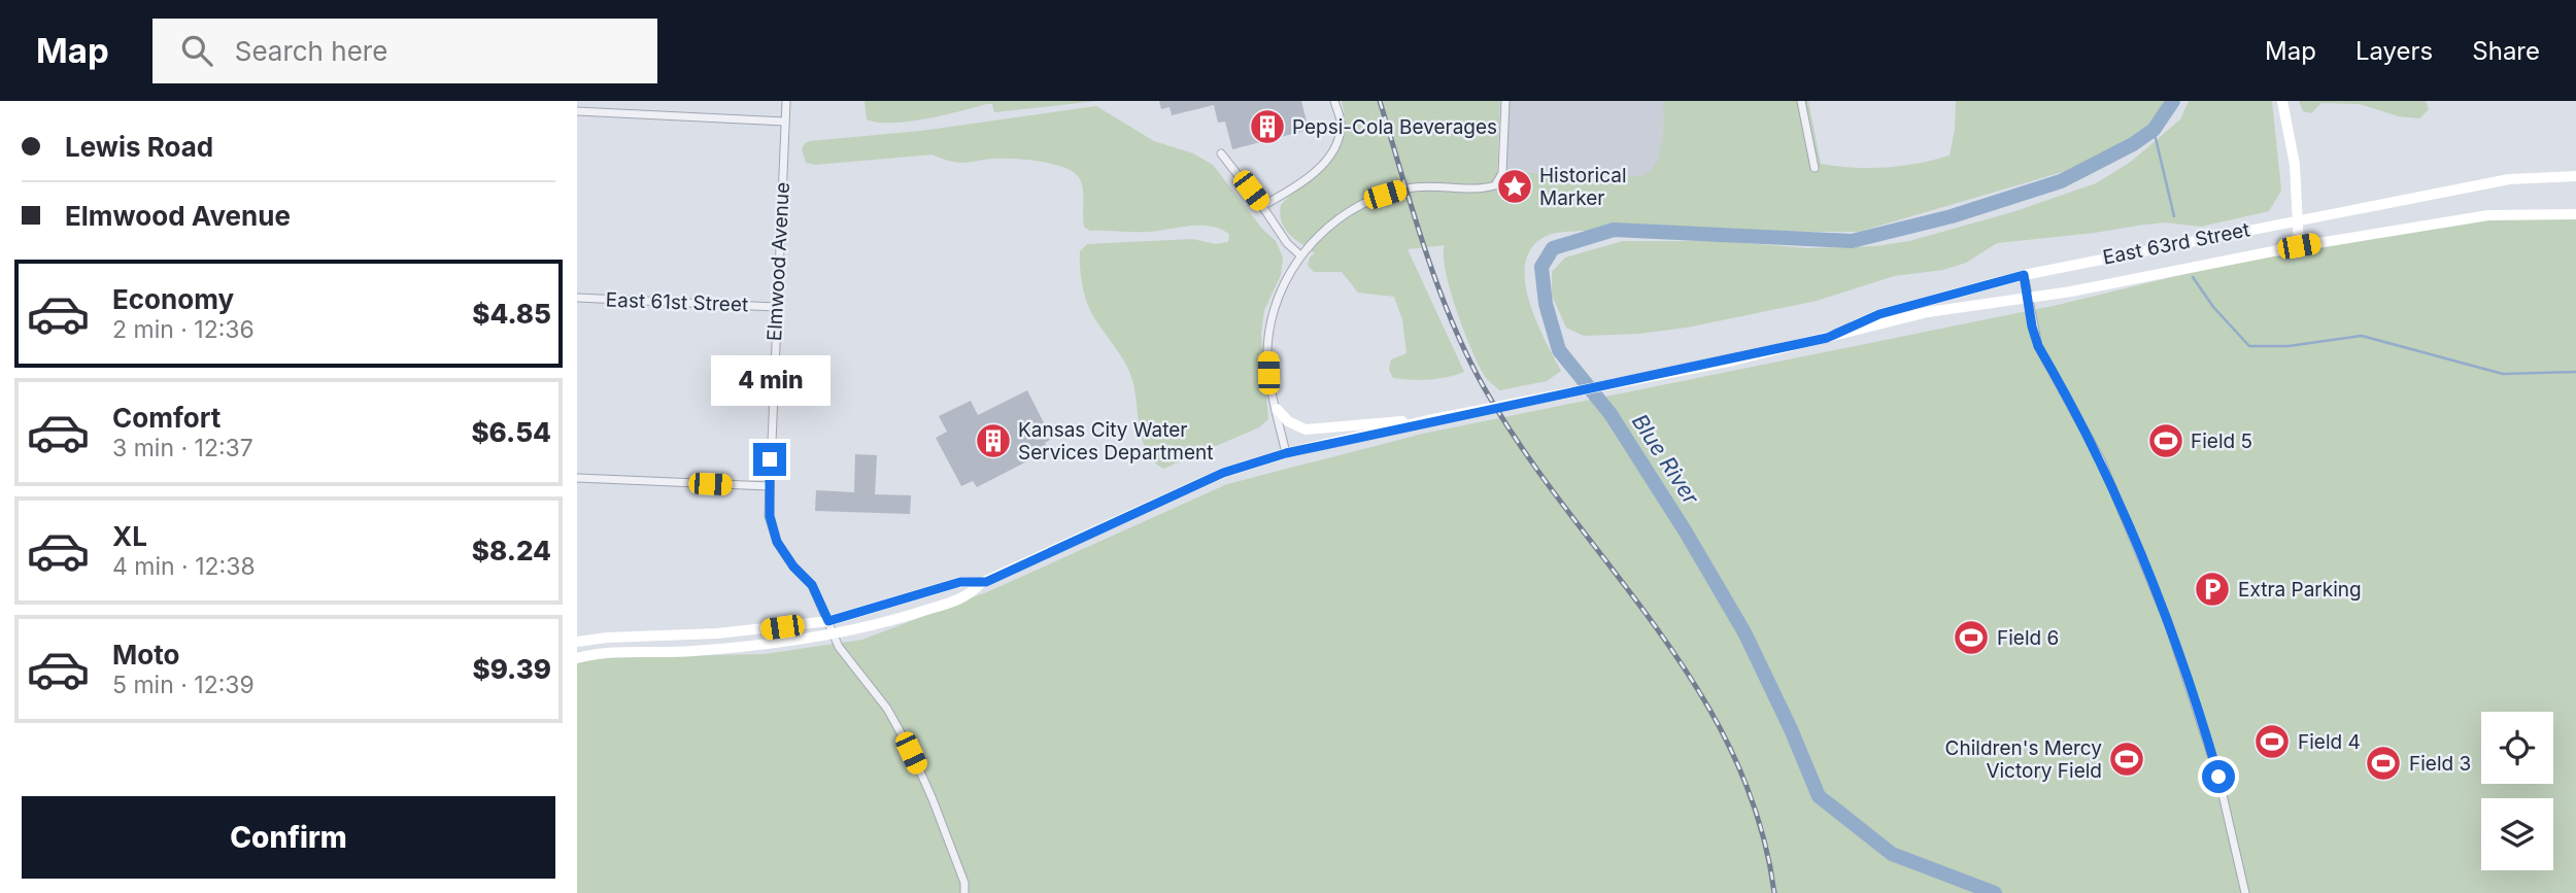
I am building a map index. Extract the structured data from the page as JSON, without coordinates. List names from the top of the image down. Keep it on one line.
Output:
{"streets":{"main road":["East 63rd Street"],"street":["Elmwood Avenue","East 61st Street"]},"crossings":[["East 63rd Street","Elmwood Avenue"],["Elmwood Avenue","East 61st Street"]],"water":["Blue River"],"places":{"building":["Pepsi-Cola Beverages","Kansas City Water Services Department"],"place":["Historical Marker"],"sports":["Field 5","Field 6","Field 4","Children's Mercy Victory Field","Field 3"],"parking":["Extra Parking"]},"page":{"header":"Map","search":"Search here","nav":["Map","Layers","Share"],"banner":["Lewis Road","Elmwood Avenue"],"list":[{"name":"Economy","note":"2 min · 12:36","value":"$4.85"},{"name":"Comfort","note":"3 min · 12:37","value":"$6.54"},{"name":"XL","note":"4 min · 12:38","value":"$8.24"},{"name":"Moto","note":"5 min · 12:39","value":"$9.39"}],"bubble":"4 min","buttons":"Confirm"}}
